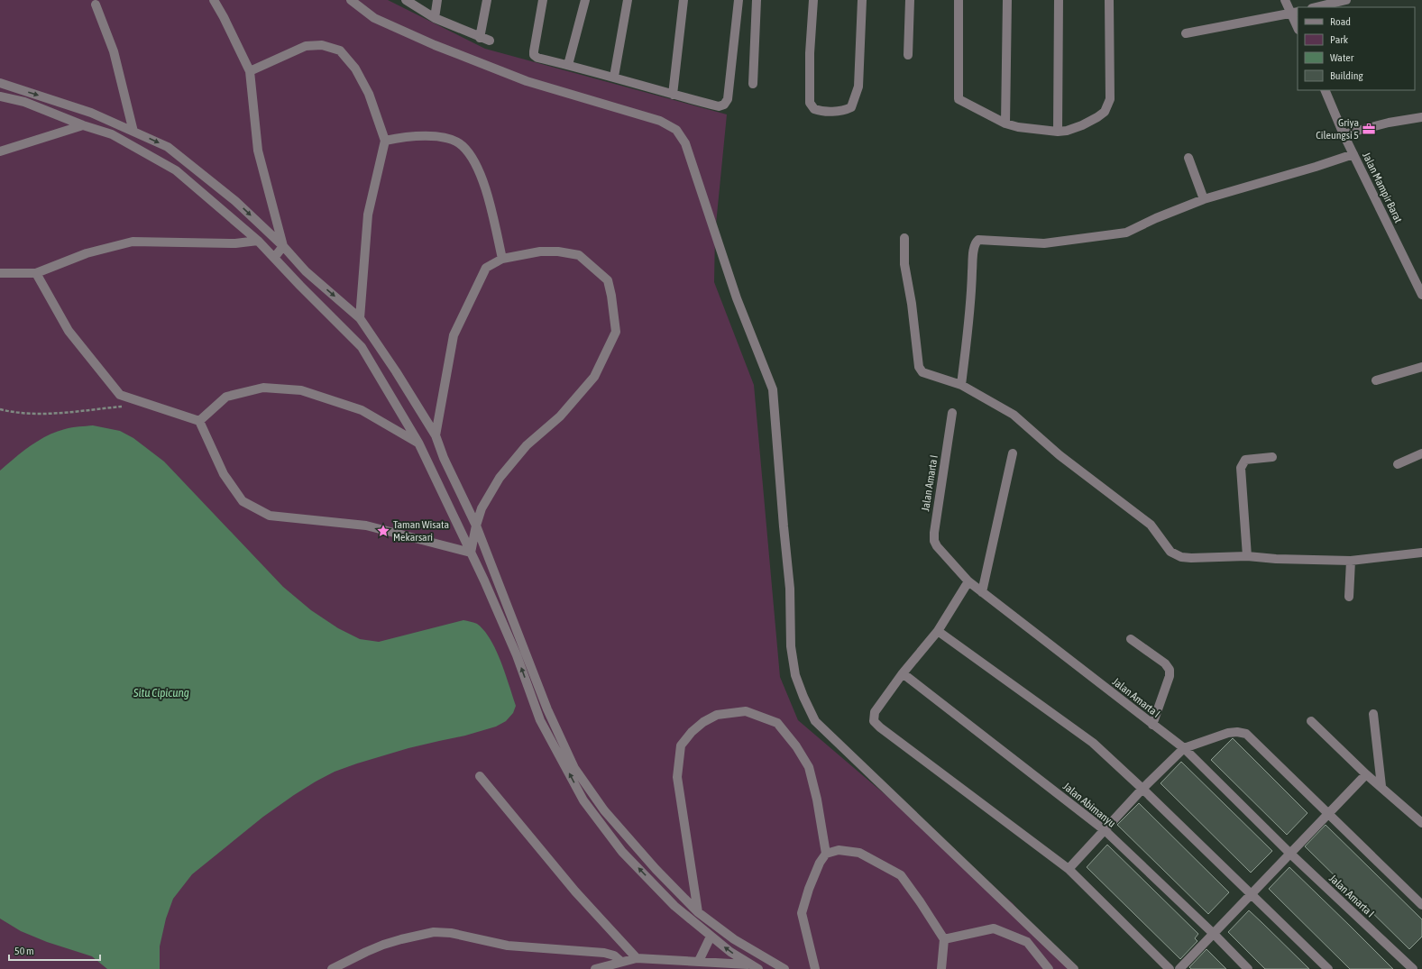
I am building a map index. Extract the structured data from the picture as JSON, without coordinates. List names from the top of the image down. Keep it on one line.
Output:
{"streets":{"street":["Jalan Mampir Barat","Jalan Amarta I","Jalan Abimanyu"]},"water":["Situ Cipicung"],"places":{"office":["Griya Cileungsi 5"],"place":["Taman Wisata Mekarsari"]},"legend":["Road","Park","Water","Building"],"scale_bar":"50 m"}
